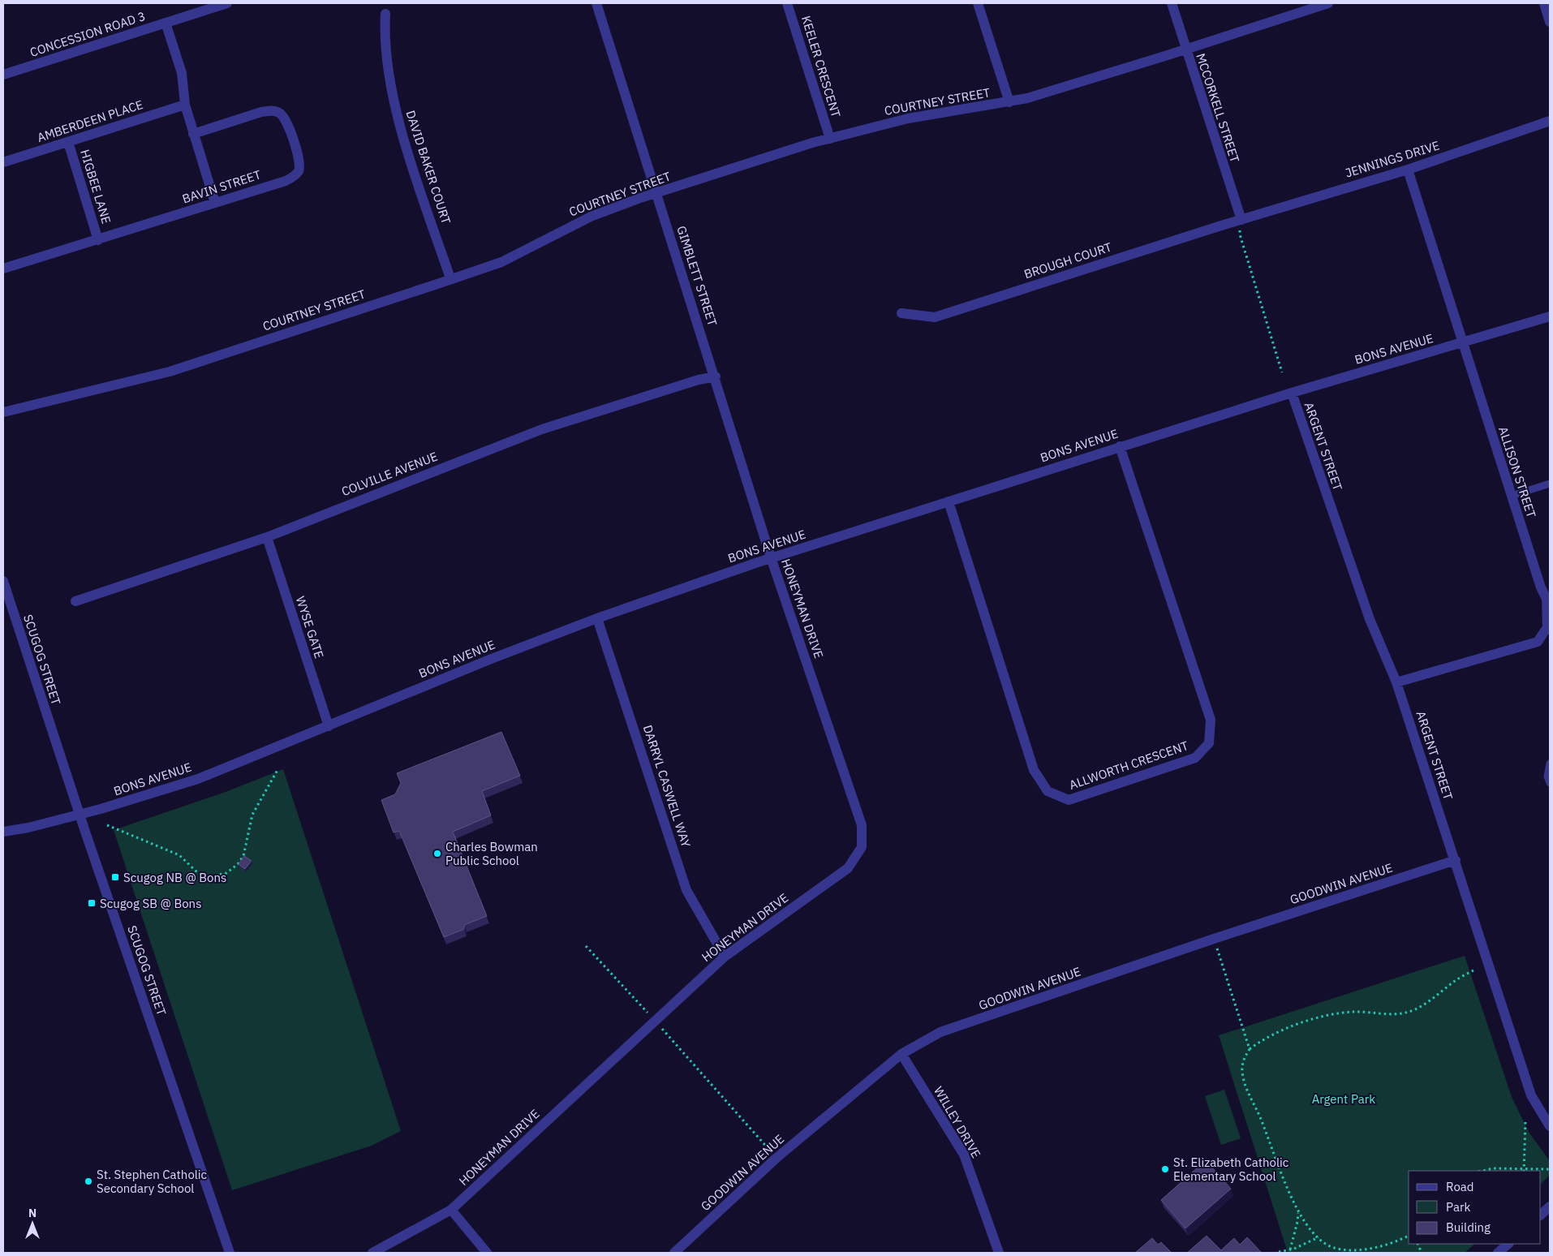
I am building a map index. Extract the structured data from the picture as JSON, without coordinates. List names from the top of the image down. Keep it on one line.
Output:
{"streets":{"street":["CONCESSION ROAD 3","KEELER CRESCENT","COURTNEY STREET","MCCORKELL STREET","AMBERDEEN PLACE","JENNINGS DRIVE","DAVID BAKER COURT","HIGBEE LANE","BAVIN STREET","BROUGH COURT","GIMBLETT STREET","BONS AVENUE","ARGENT STREET","ALLISON STREET","COLVILLE AVENUE","HONEYMAN DRIVE","WYSE GATE","SCUGOG STREET","ALLWORTH CRESCENT","DARRYL CASWELL WAY","GOODWIN AVENUE","WILLEY DRIVE"]},"crossings":[["KEELER CRESCENT","COURTNEY STREET"],["COURTNEY STREET","MCCORKELL STREET"],["COURTNEY STREET","DAVID BAKER COURT"],["COURTNEY STREET","GIMBLETT STREET"],["MCCORKELL STREET","JENNINGS DRIVE"],["MCCORKELL STREET","BROUGH COURT"],["AMBERDEEN PLACE","HIGBEE LANE"],["JENNINGS DRIVE","BROUGH COURT"],["JENNINGS DRIVE","ALLISON STREET"],["HIGBEE LANE","BAVIN STREET"],["GIMBLETT STREET","BONS AVENUE"],["GIMBLETT STREET","COLVILLE AVENUE"],["GIMBLETT STREET","HONEYMAN DRIVE"],["BONS AVENUE","ARGENT STREET"],["BONS AVENUE","ALLISON STREET"],["BONS AVENUE","HONEYMAN DRIVE"],["BONS AVENUE","WYSE GATE"],["BONS AVENUE","SCUGOG STREET"],["BONS AVENUE","ALLWORTH CRESCENT"],["BONS AVENUE","DARRYL CASWELL WAY"],["ARGENT STREET","ALLISON STREET"],["ARGENT STREET","GOODWIN AVENUE"],["COLVILLE AVENUE","WYSE GATE"],["HONEYMAN DRIVE","DARRYL CASWELL WAY"],["GOODWIN AVENUE","WILLEY DRIVE"]],"parks":["Argent Park"],"places":{"other":["Charles Bowman Public School","St. Elizabeth Catholic Elementary School","St. Stephen Catholic Secondary School"],"transit":["Scugog NB @ Bons","Scugog SB @ Bons"]},"legend":["Road","Park","Building"],"north":"top"}
